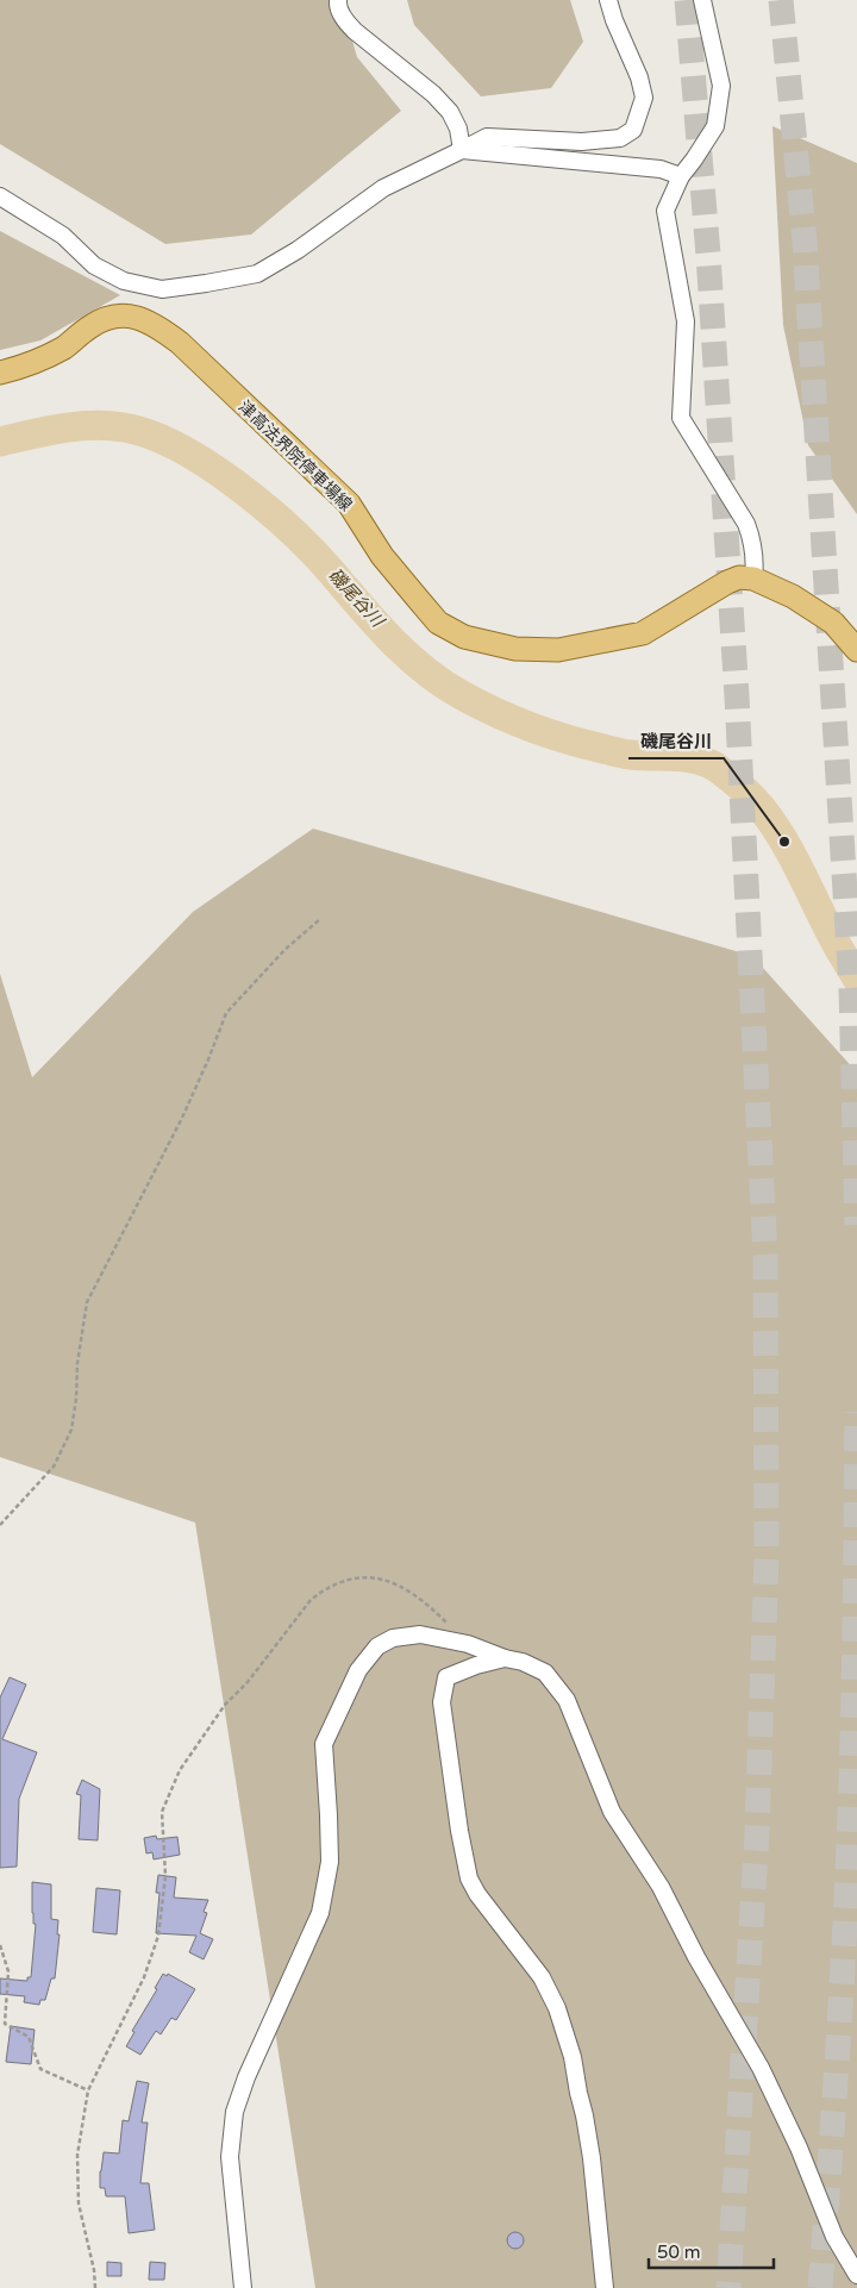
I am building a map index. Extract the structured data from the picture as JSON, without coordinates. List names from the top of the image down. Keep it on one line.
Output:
{"streets":{"main road":["津高法界院停車場線"]},"water":["磯尾谷川"],"places":["磯尾谷川"],"scale_bar":"50 m"}
